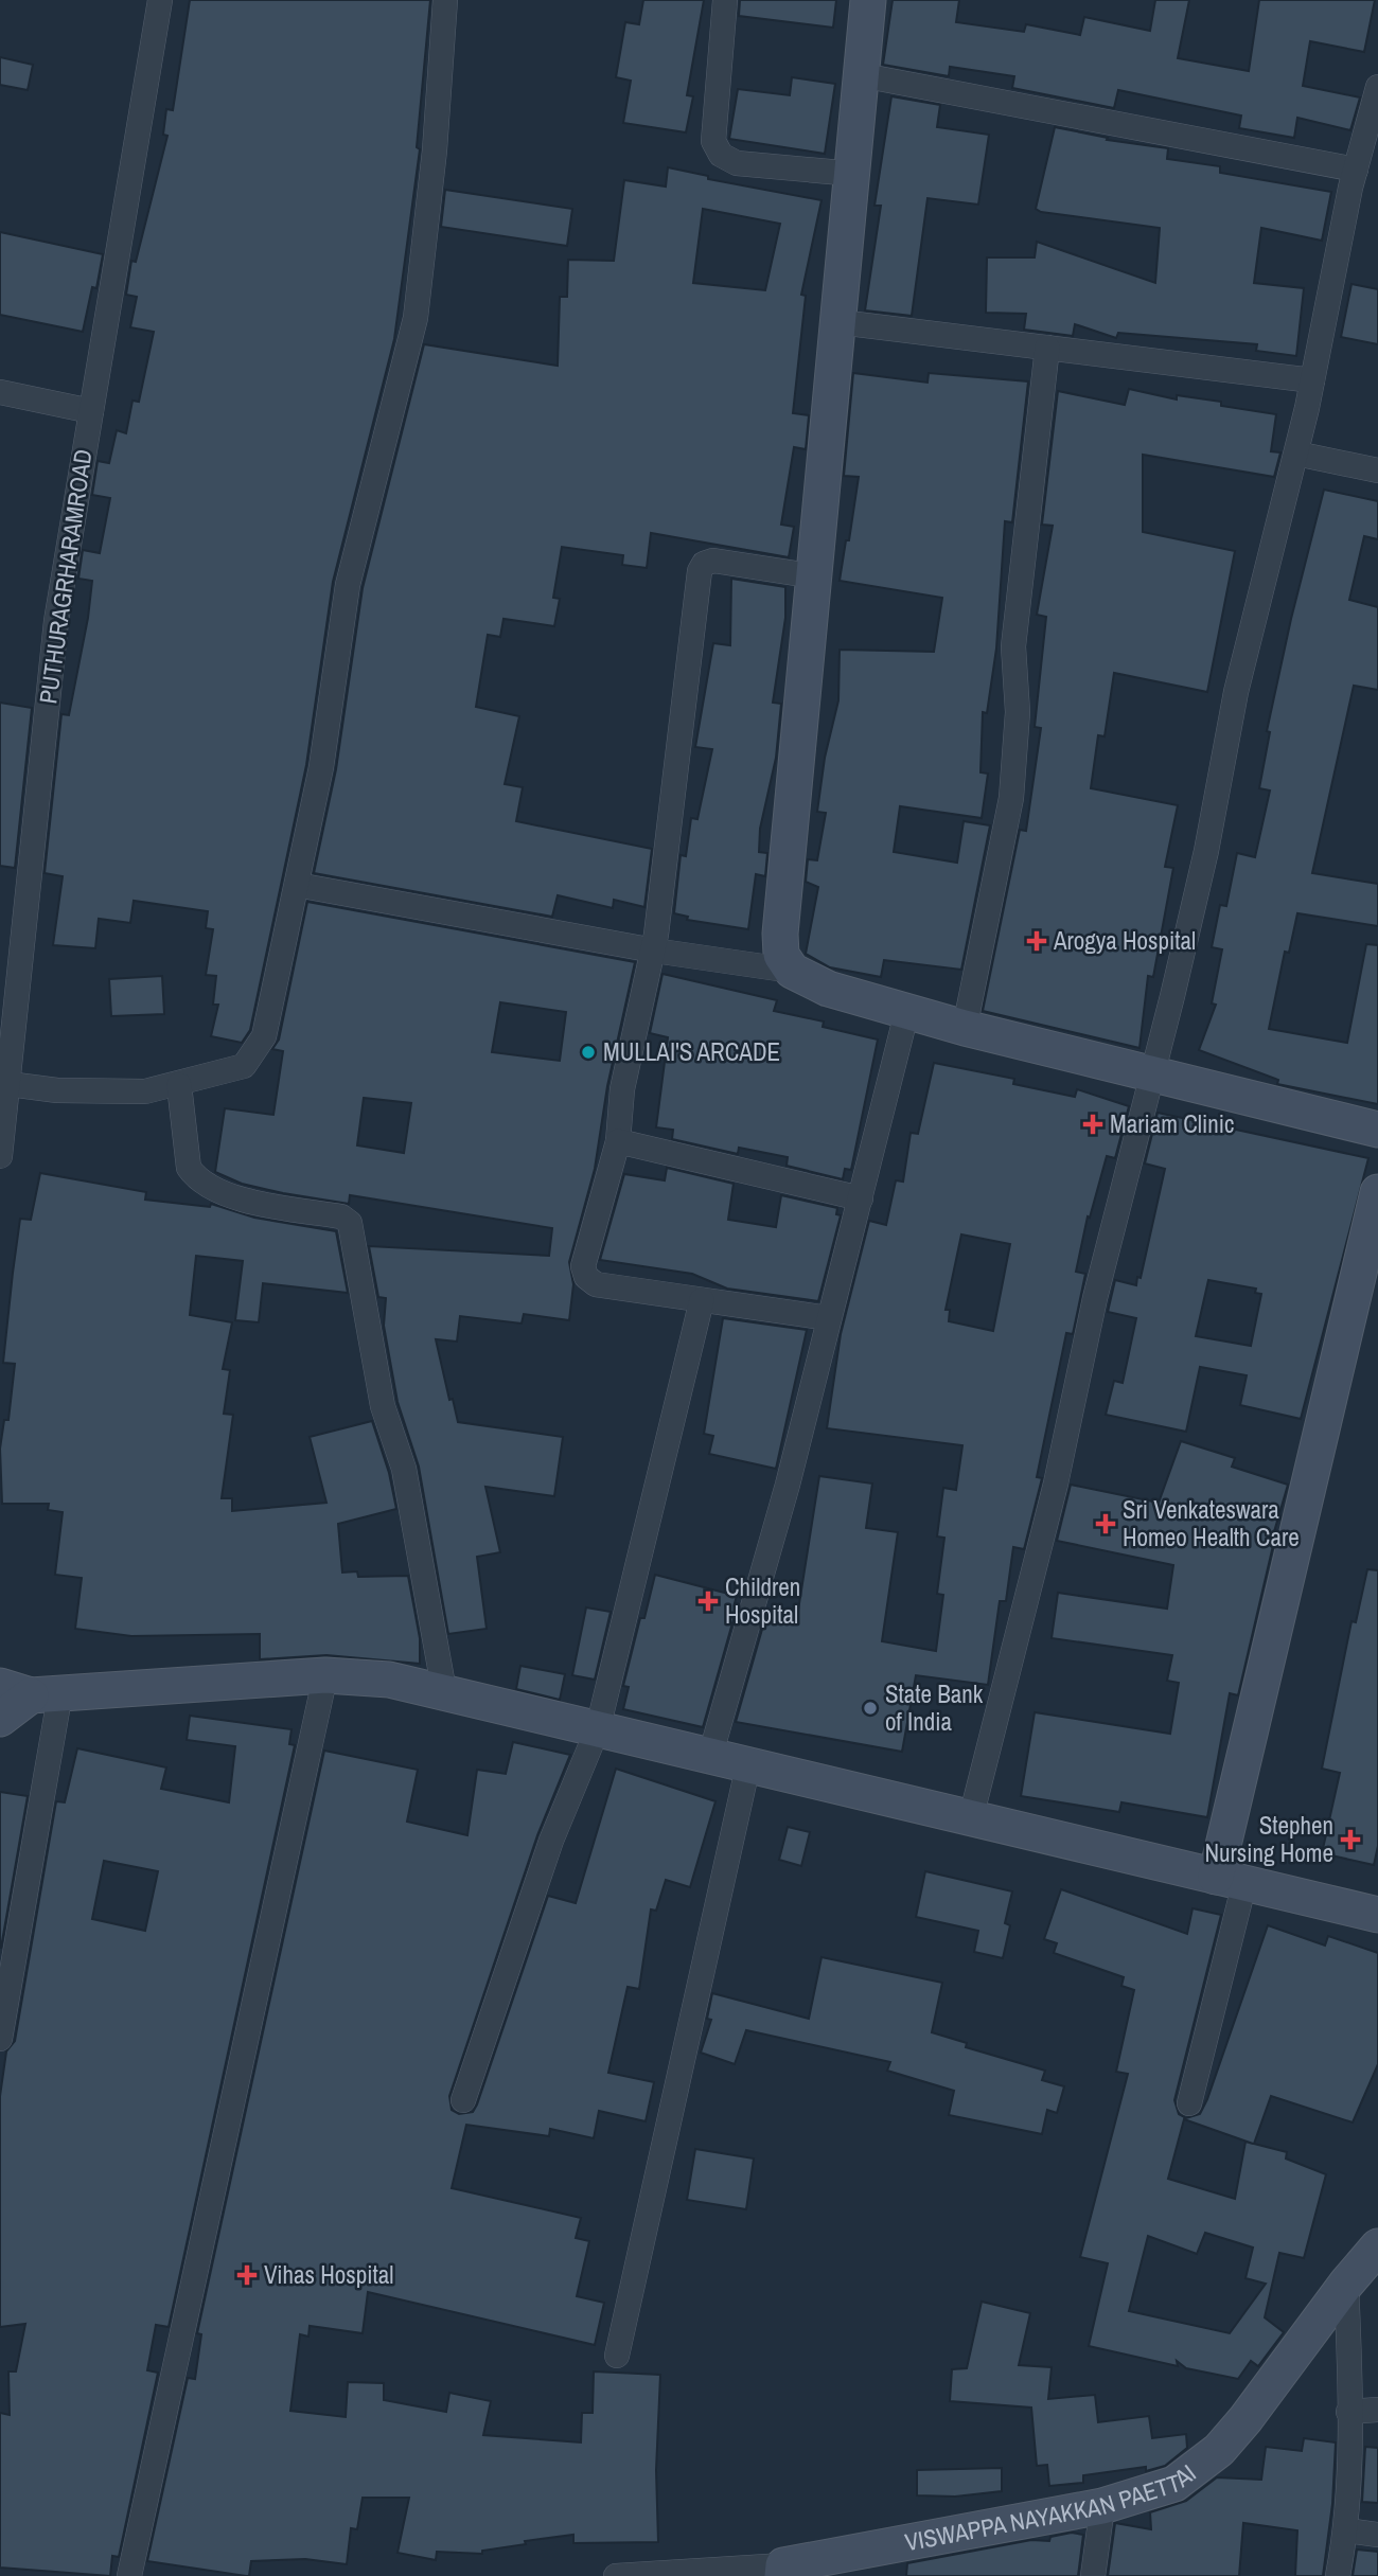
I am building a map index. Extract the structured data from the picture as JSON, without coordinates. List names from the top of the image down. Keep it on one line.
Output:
{"streets":{"street":["PUTHURAGRHARAMROAD","VISWAPPA NAYAKKAN PAETTAI"]},"places":{"health":["Arogya Hospital","Mariam Clinic","Sri Venkateswara Homeo Health Care","Children Hospital","Stephen Nursing Home","Vihas Hospital"],"other":["MULLAI'S ARCADE","State Bank of India"]}}
